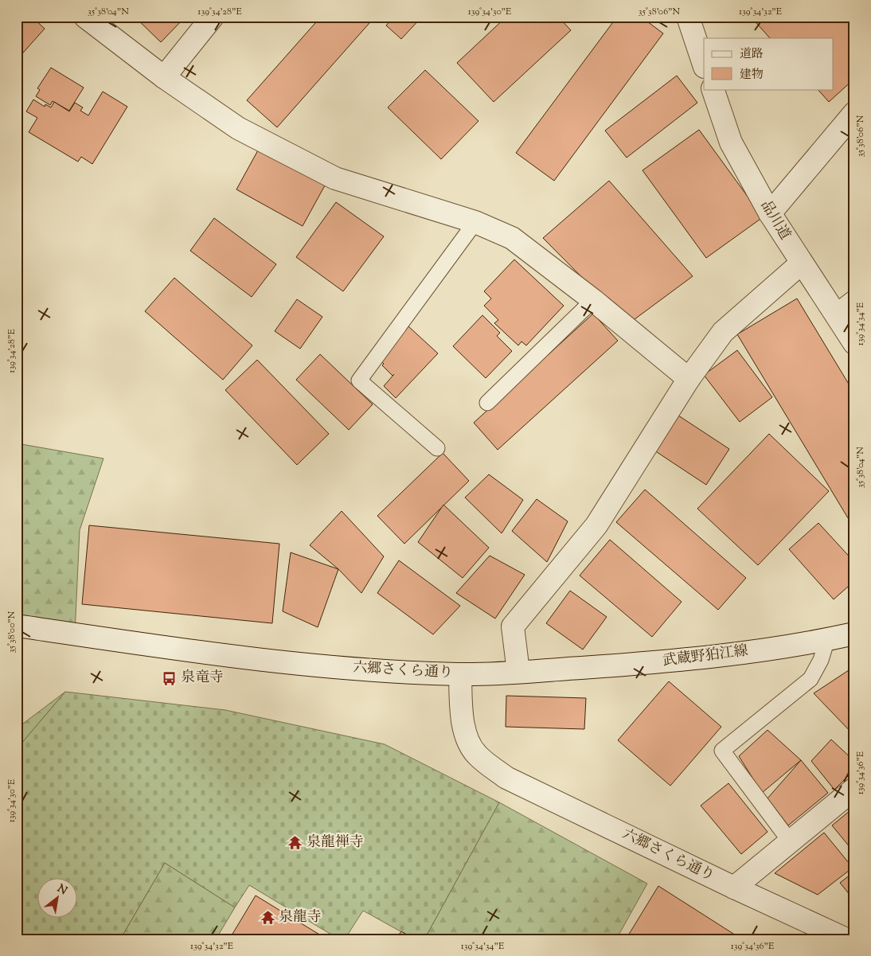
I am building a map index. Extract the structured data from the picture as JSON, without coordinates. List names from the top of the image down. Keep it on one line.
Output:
{"streets":{"street":["品川道","武蔵野狛江線","六郷さくら通り"]},"crossings":[["武蔵野狛江線","六郷さくら通り"]],"places":{"bus stop":["泉竜寺"],"temple":["泉龍禅寺","泉龍寺"]},"legend":["道路","建物"],"north":"top right","coordinates":["35°38'04\"N","139°34'28\"E","139°34'30\"E","35°38'06\"N","139°34'32\"E","139°34'34\"E","35°38'00\"N","139°34'36\"E"]}
